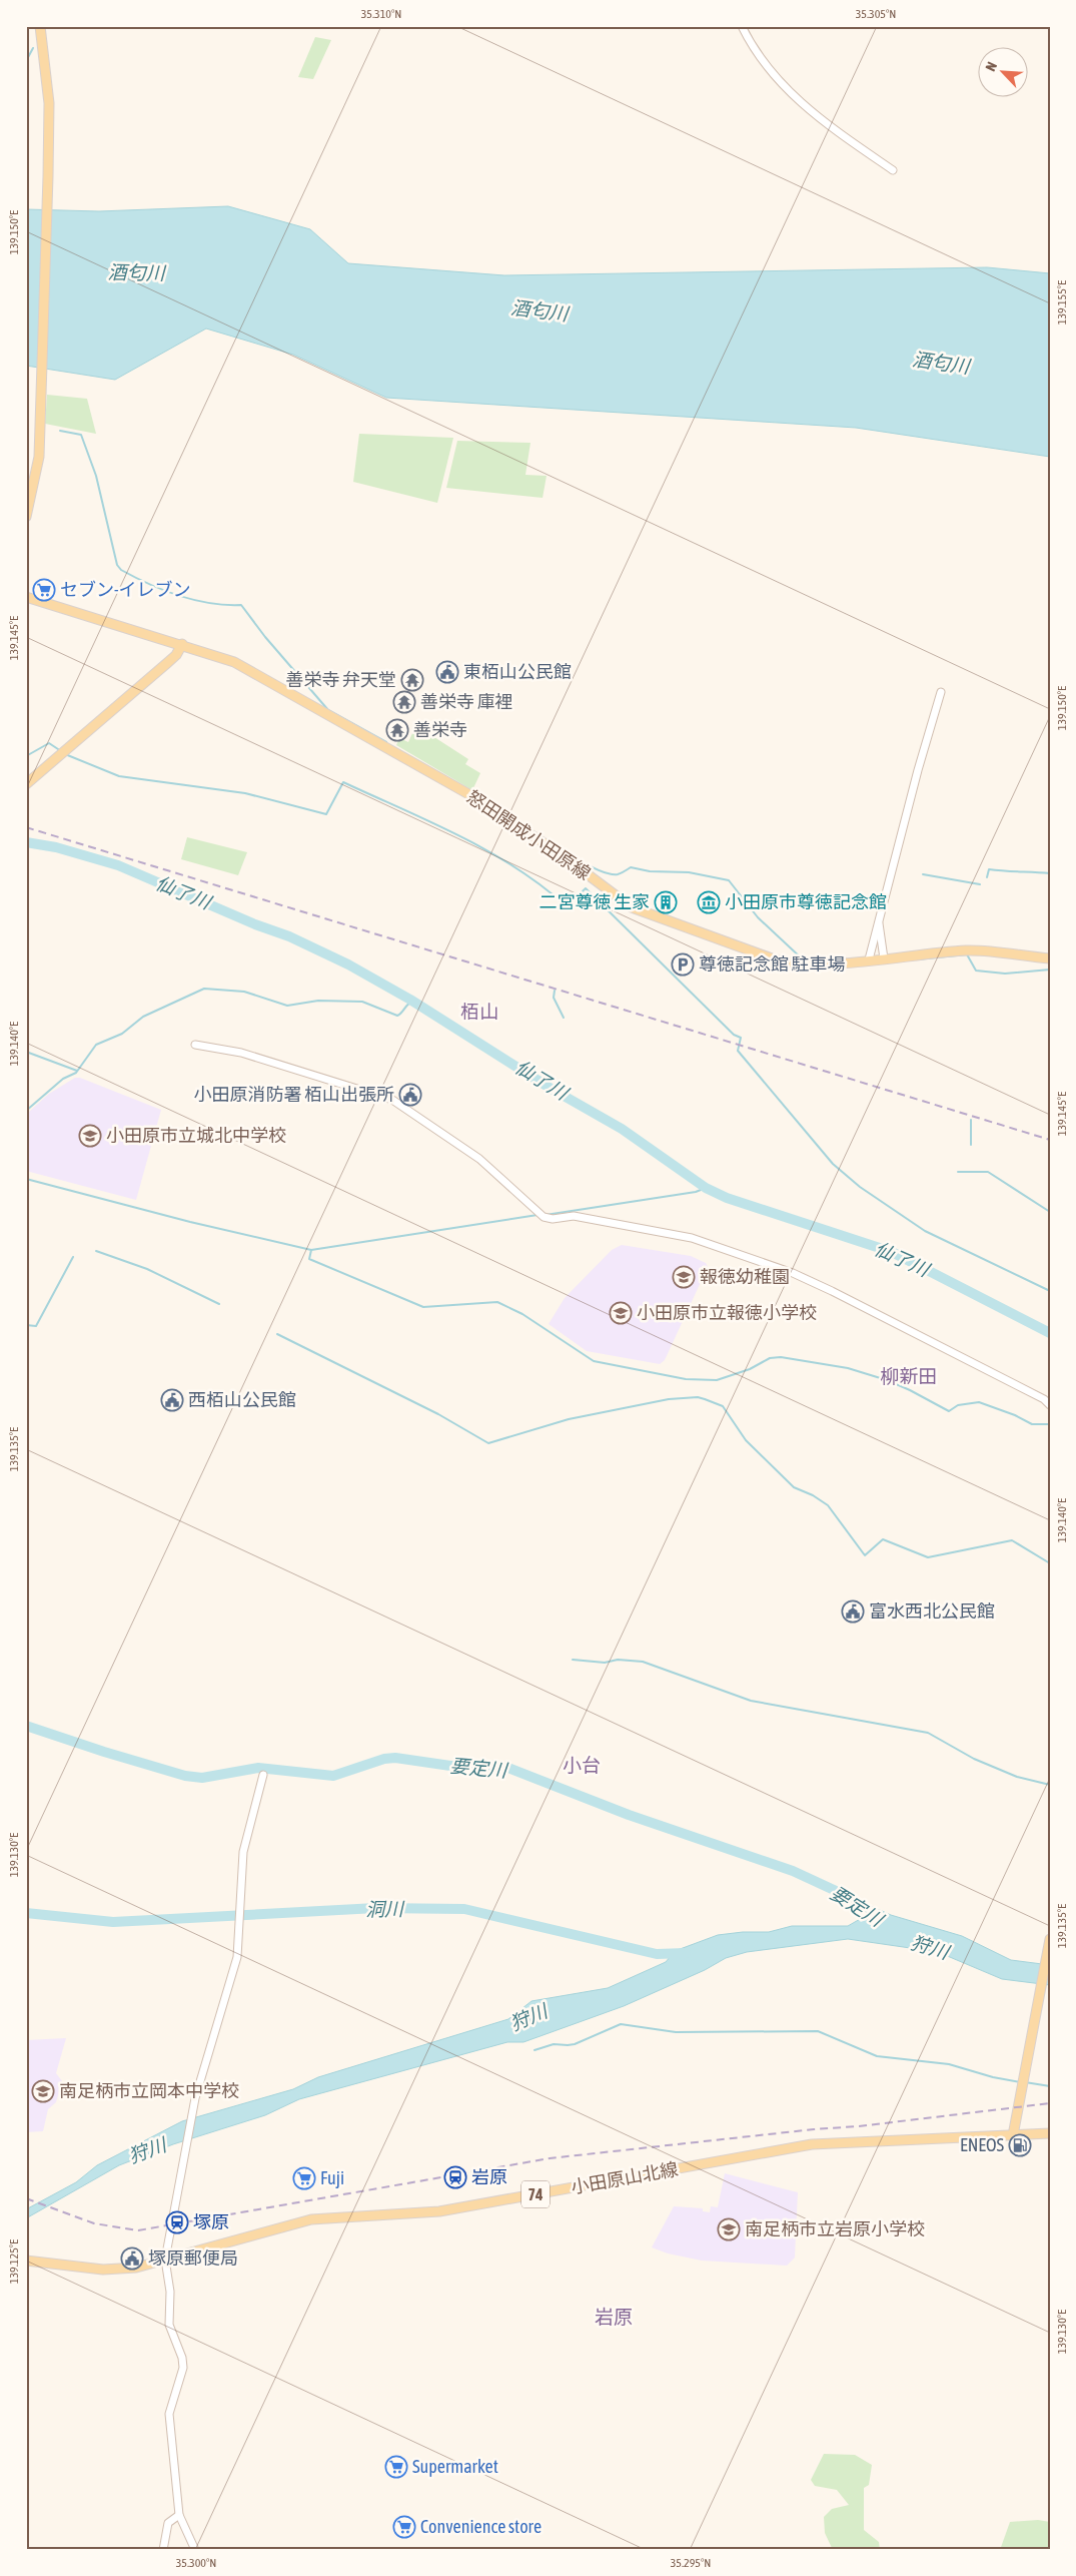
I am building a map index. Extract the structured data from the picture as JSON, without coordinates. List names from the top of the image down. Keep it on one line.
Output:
{"streets":{"main road":["怒田開成小田原線","小田原山北線","74"]},"districts":["栢山","柳新田","小台","岩原"],"water":["酒匂川","仙了川","要定川","洞川","狩川"],"places":{"supermarket":["セブン-イレブン","Fuji","Supermarket","Convenience store"],"public building":["東栢山公民館","小田原消防署 栢山出張所","西栢山公民館","富水西北公民館","塚原郵便局"],"temple":["善栄寺 弁天堂","善栄寺 庫裡","善栄寺"],"building":["二宮尊徳 生家"],"museum":["小田原市尊徳記念館"],"parking":["尊徳記念館 駐車場"],"school or university":["小田原市立城北中学校","報徳幼稚園","小田原市立報徳小学校","南足柄市立岡本中学校","南足柄市立岩原小学校"],"fuel station":["ENEOS"],"station":["岩原","塚原"]},"north":"top left","coordinates":["35.310°N","35.305°N","139.150°E","139.155°E","139.145°E","139.140°E","139.135°E","139.130°E","139.125°E","35.300°N","35.295°N"]}
